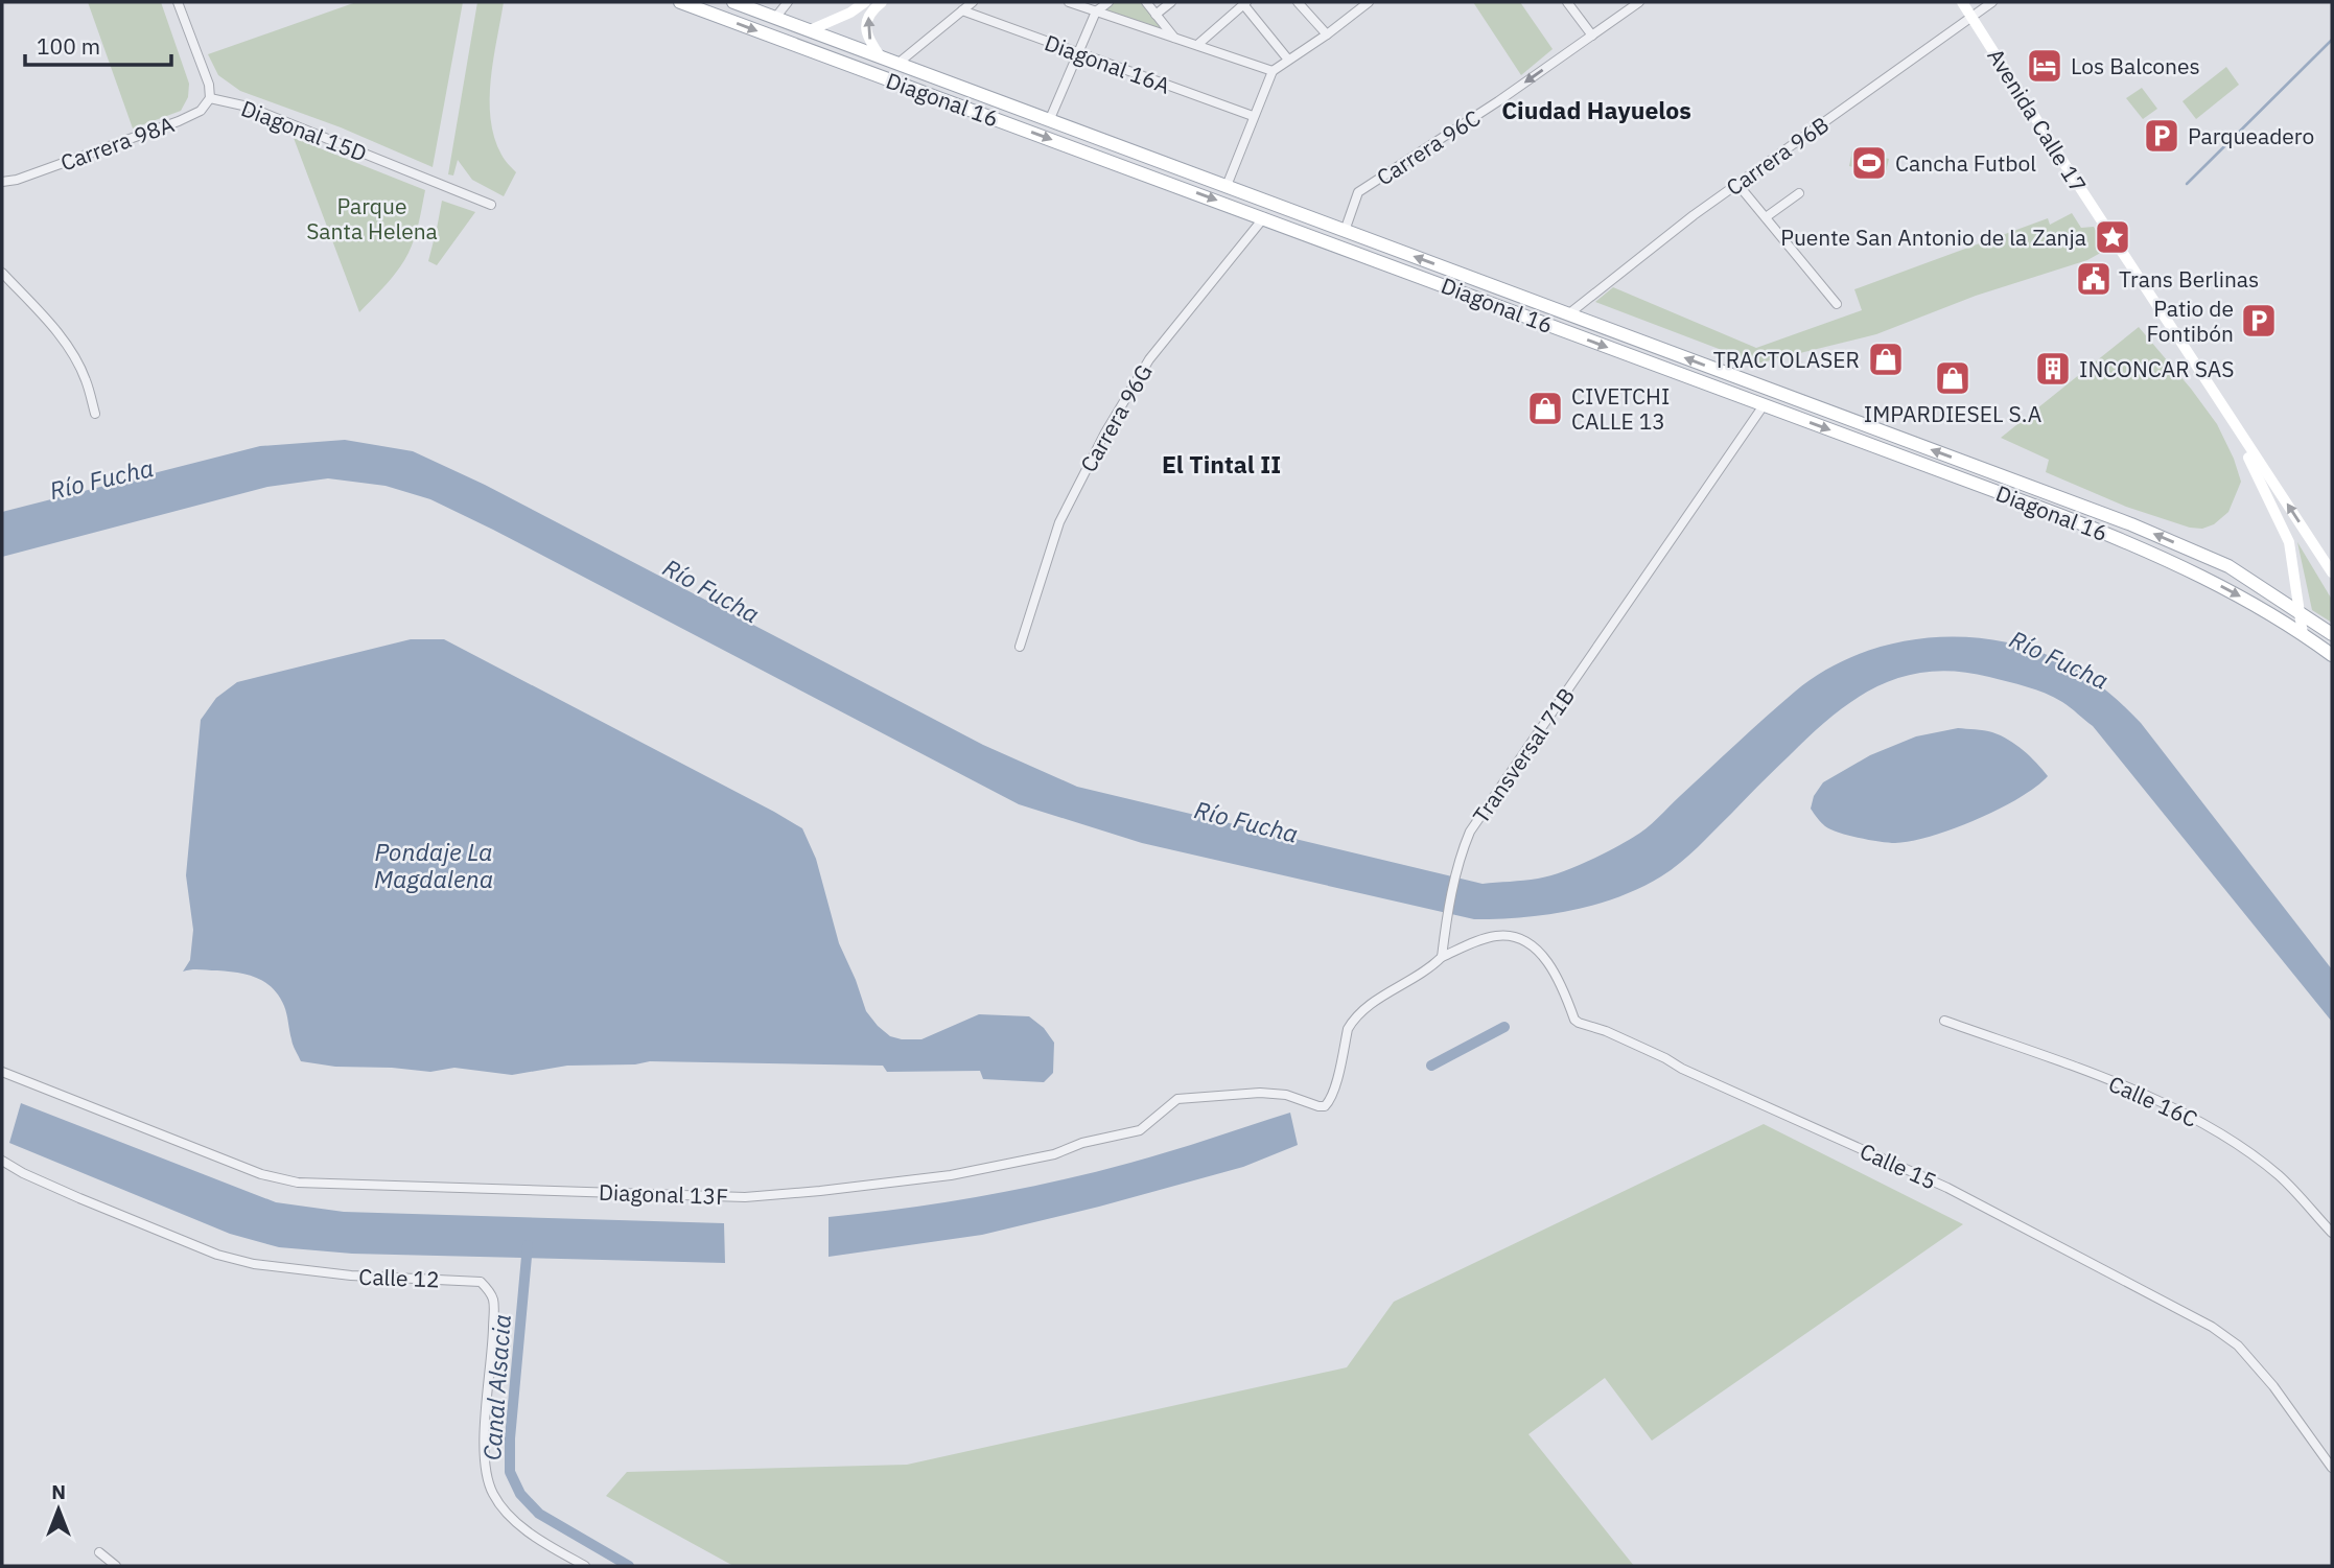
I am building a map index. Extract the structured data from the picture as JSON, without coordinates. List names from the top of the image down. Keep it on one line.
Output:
{"streets":{"main road":["Diagonal 16","Avenida Calle 17"],"street":["Diagonal 16A","Diagonal 15D","Carrera 98A","Carrera 96C","Carrera 96B","Carrera 96G","Transversal 71B","Calle 16C","Calle 15","Diagonal 13F","Calle 12"]},"crossings":[["Diagonal 16","Avenida Calle 17"],["Diagonal 16","Carrera 96C"],["Diagonal 16","Carrera 96B"],["Diagonal 16","Carrera 96G"],["Diagonal 16","Transversal 71B"],["Avenida Calle 17","Carrera 96B"],["Diagonal 15D","Carrera 98A"],["Transversal 71B","Calle 15"],["Transversal 71B","Diagonal 13F"],["Calle 15","Diagonal 13F"]],"one_way":["Carrera 96C"],"districts":["Ciudad Hayuelos","El Tintal II"],"water":["Río Fucha","Pondaje La Magdalena","Canal Alsacia"],"parks":["Parque Santa Helena"],"places":{"hotel":["Los Balcones"],"parking":["Parqueadero","Patio de Fontibón"],"sports":["Cancha Futbol"],"place":["Puente San Antonio de la Zanja"],"public building":["Trans Berlinas"],"shop":["TRACTOLASER","IMPARDIESEL S.A","CIVETCHI CALLE 13"],"building":["INCONCAR SAS"]},"scale_bar":"100 m","north":"top"}
